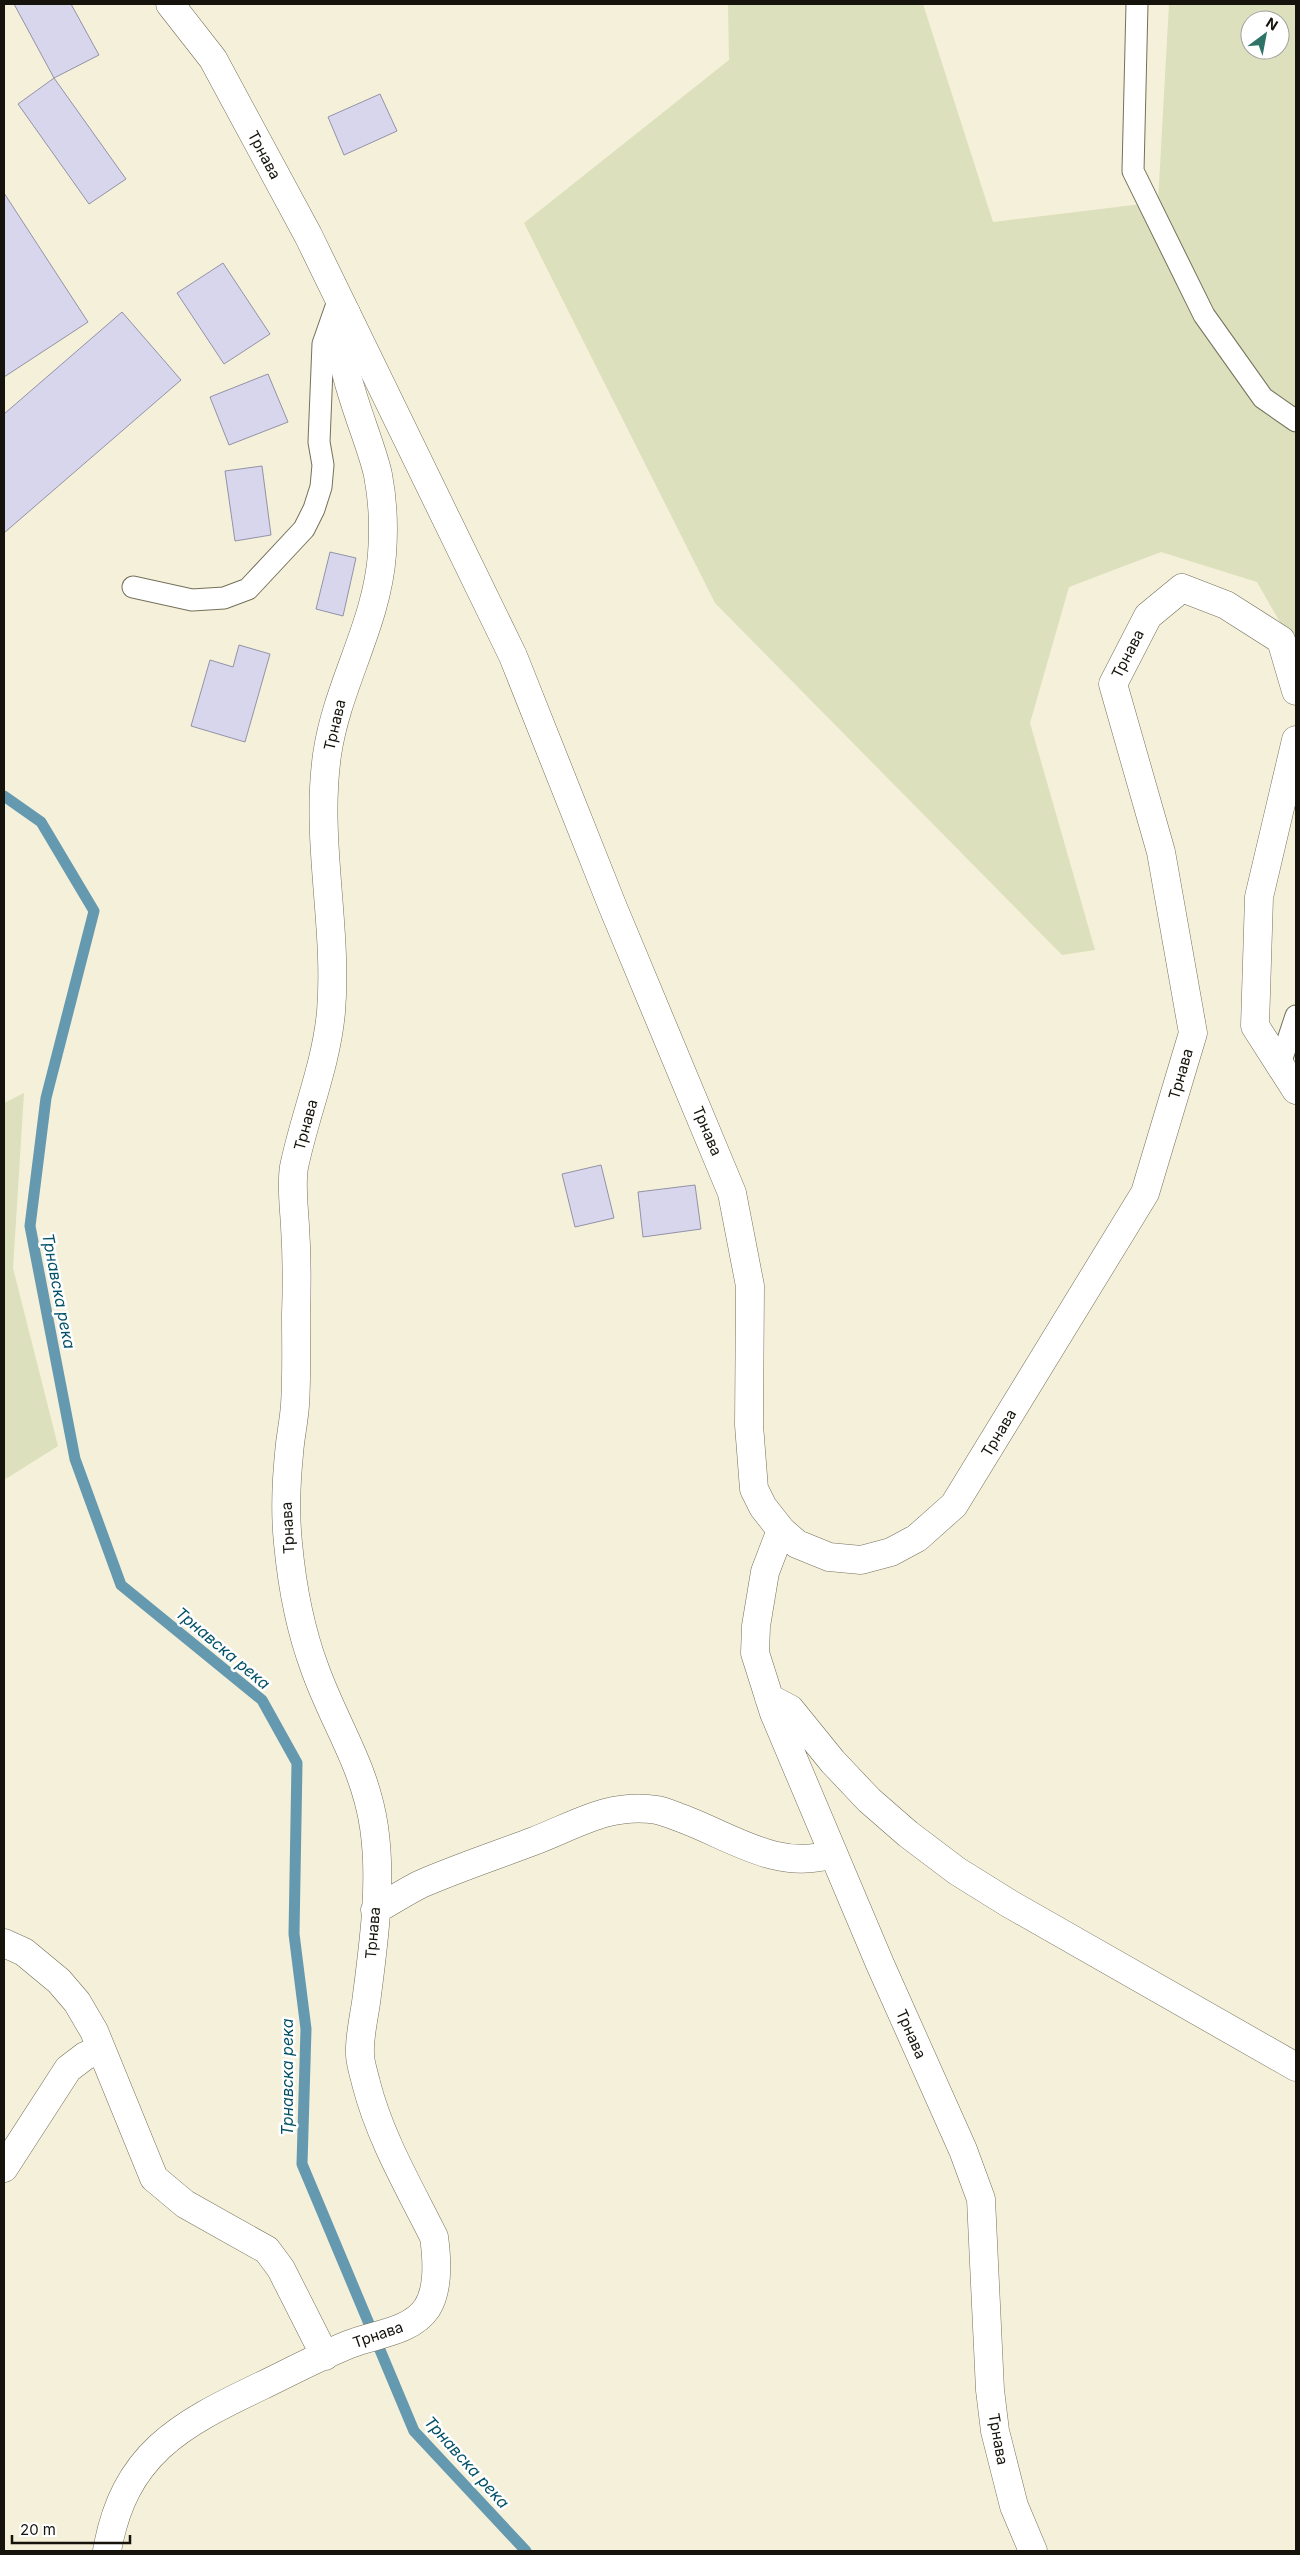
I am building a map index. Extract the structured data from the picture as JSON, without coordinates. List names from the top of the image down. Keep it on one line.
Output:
{"streets":{"street":["Трнава"]},"water":["Трнавска река"],"scale_bar":"20 m","north":"top right"}
